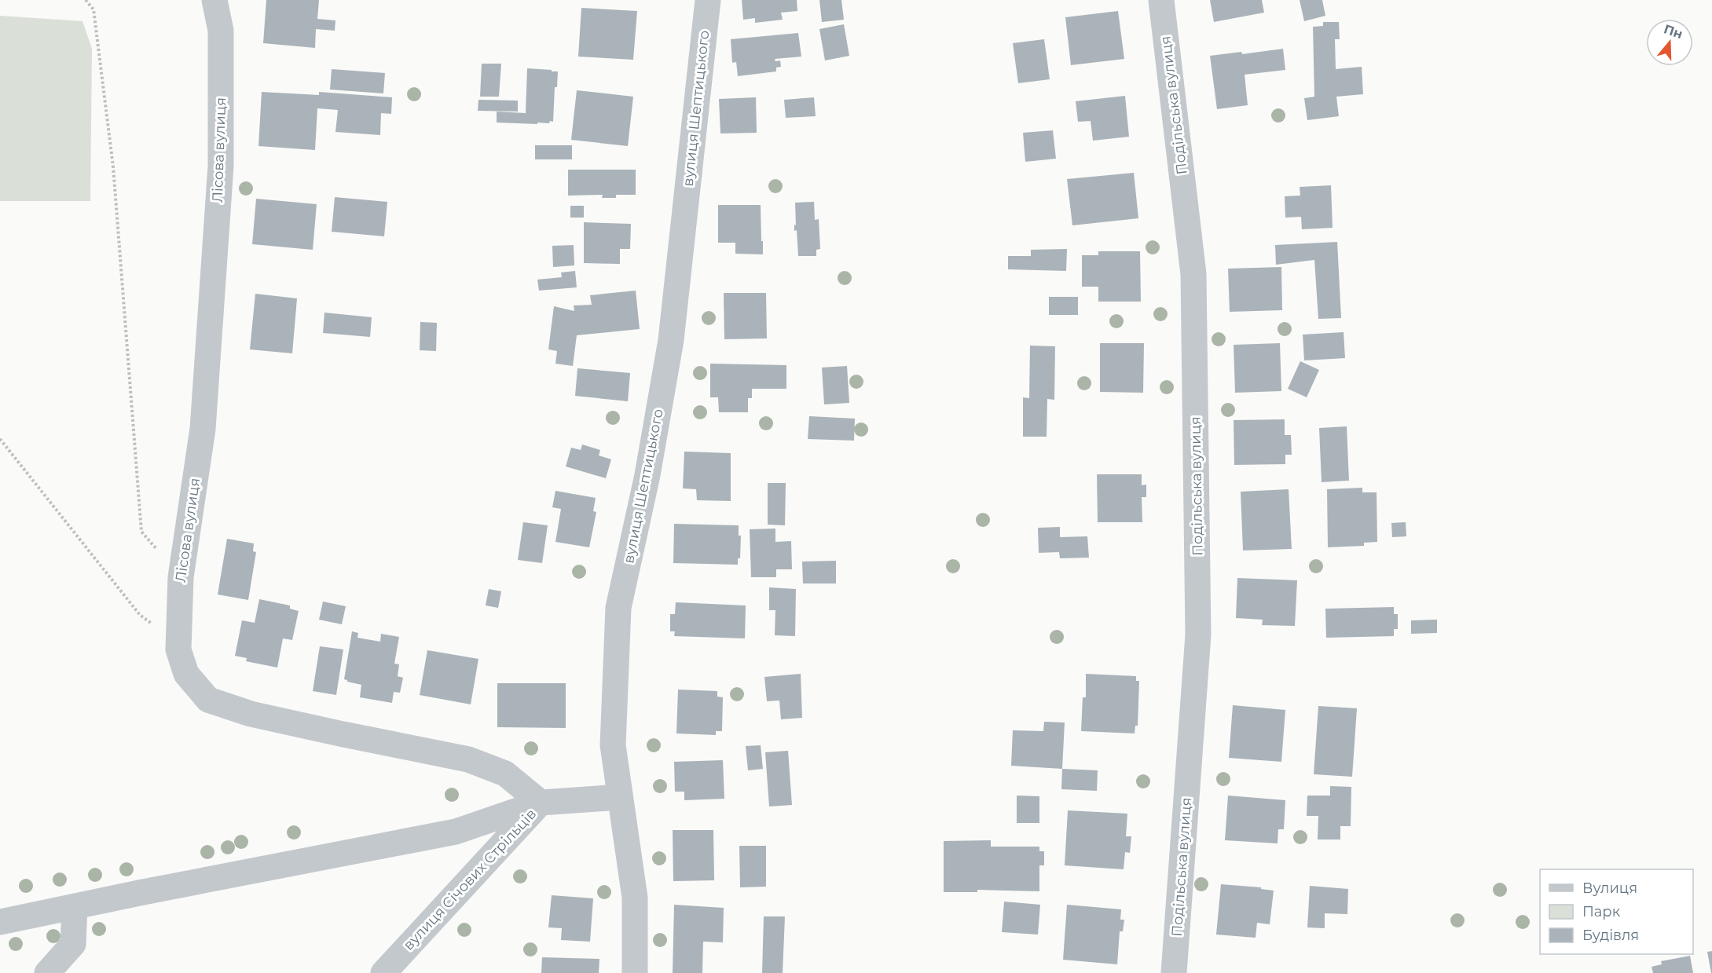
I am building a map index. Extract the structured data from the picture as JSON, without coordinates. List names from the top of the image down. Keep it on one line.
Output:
{"streets":{"street":["Подільська вулиця","вулиця Шептицького","Лісова вулиця","вулиця Січових Стрільців"]},"crossings":[["вулиця Шептицького","вулиця Січових Стрільців"],["Лісова вулиця","вулиця Січових Стрільців"]],"legend":["Вулиця","Парк","Будівля"],"north":"top"}
